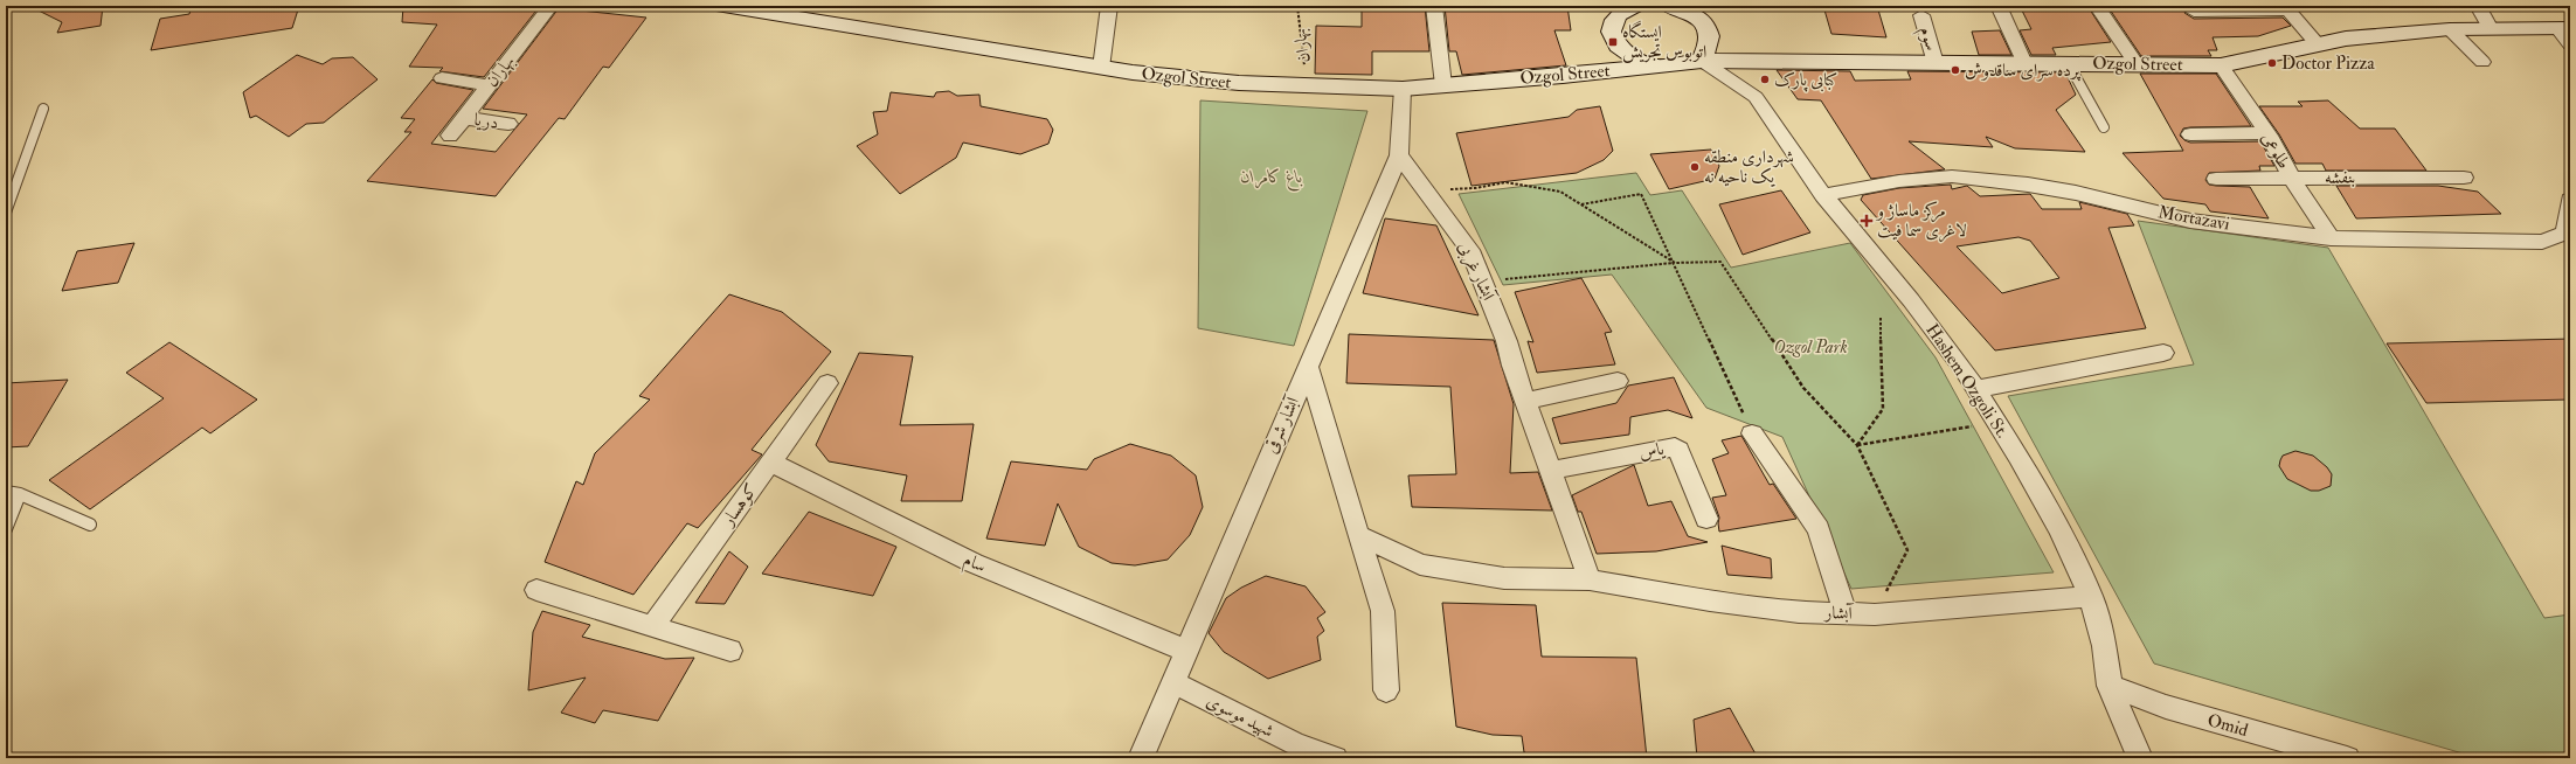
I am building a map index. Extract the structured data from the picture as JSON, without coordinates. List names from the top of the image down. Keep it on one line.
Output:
{"streets":{"main road":["Ozgol Street"],"street":["سوم","بهاران","دریا","طلوعی","بنفشه","Mortazavi","آبشار غربی","Hashem Ozgoli St.","آبشار شرقی","یاس","کوهسار","سام","آبشار","شهید موسوی","Omid"]},"crossings":[["سوم","Ozgol Street"],["بهاران","Ozgol Street"],["بهاران","دریا"],["Ozgol Street","طلوعی"],["Ozgol Street","Hashem Ozgoli St."],["Ozgol Street","آبشار شرقی"],["طلوعی","بنفشه"],["طلوعی","Mortazavi"],["Mortazavi","Hashem Ozgoli St."],["آبشار غربی","آبشار شرقی"],["آبشار غربی","یاس"],["Hashem Ozgoli St.","آبشار"],["Hashem Ozgoli St.","Omid"],["آبشار شرقی","سام"],["آبشار شرقی","شهید موسوی"],["کوهسار","سام"]],"parks":["باغ کامران","Ozgol Park"],"places":{"transit":["ایستگاه اتوبوس تجریش"],"other":["Doctor Pizza","پرده سرای ساقدوش","کبابی پارک","شهرداری منطقه یک ناحیه نه"],"health":["مرکز ماساژ و لاغری سما فیت"]}}
